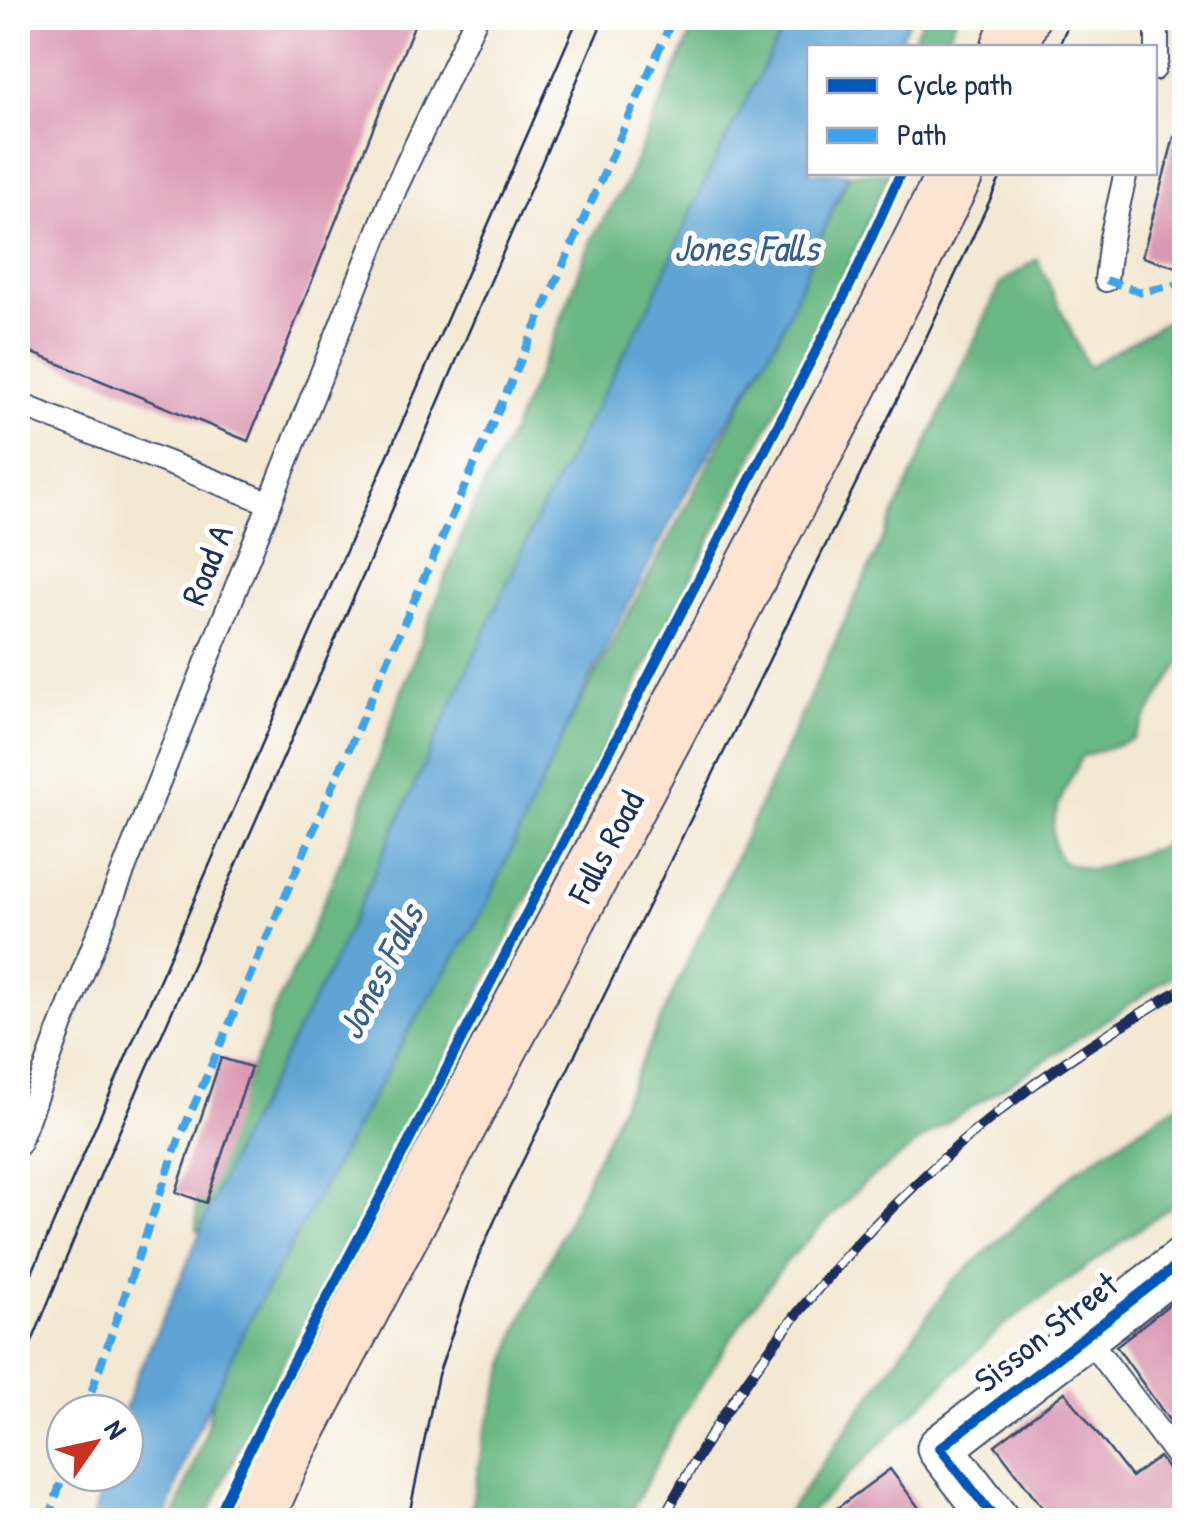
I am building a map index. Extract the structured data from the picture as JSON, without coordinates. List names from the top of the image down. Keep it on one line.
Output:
{"streets":{"main road":["Falls Road"],"street":["Sisson Street"],"lane":["Road A"]},"water":["Jones Falls"],"legend":["Cycle path","Path"],"north":"top right"}
